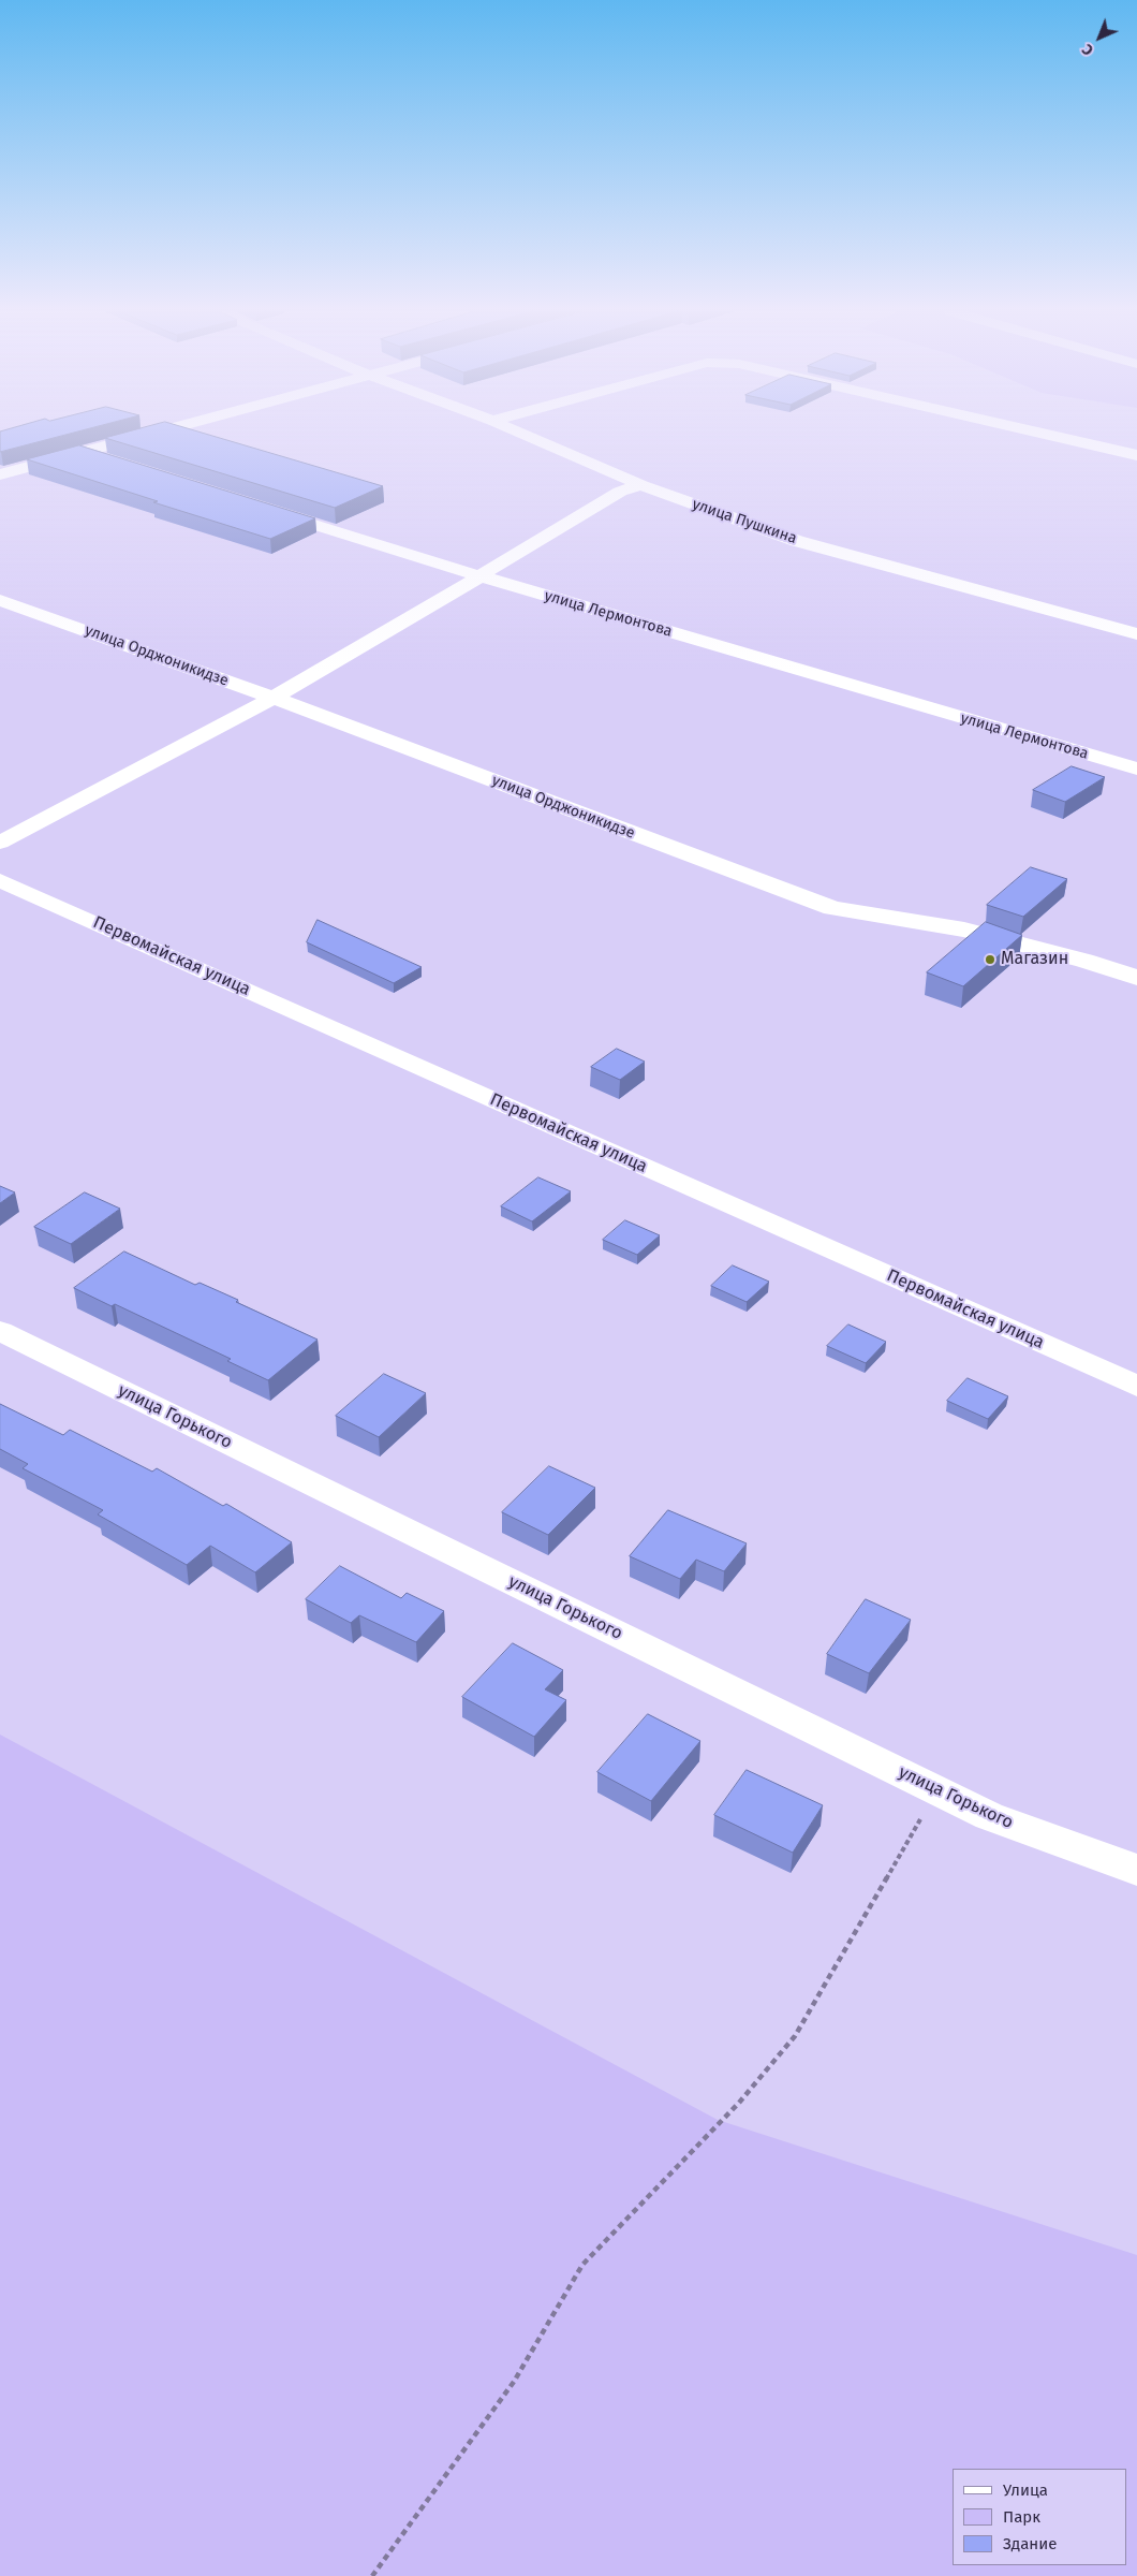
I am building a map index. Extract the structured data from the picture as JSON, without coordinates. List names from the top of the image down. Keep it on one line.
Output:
{"streets":{"street":["улица Пушкина","улица Лермонтова","улица Орджоникидзе","Первомайская улица","улица Горького"]},"places":["Магазин"],"legend":["Улица","Парк","Здание"],"north":"bottom left"}
